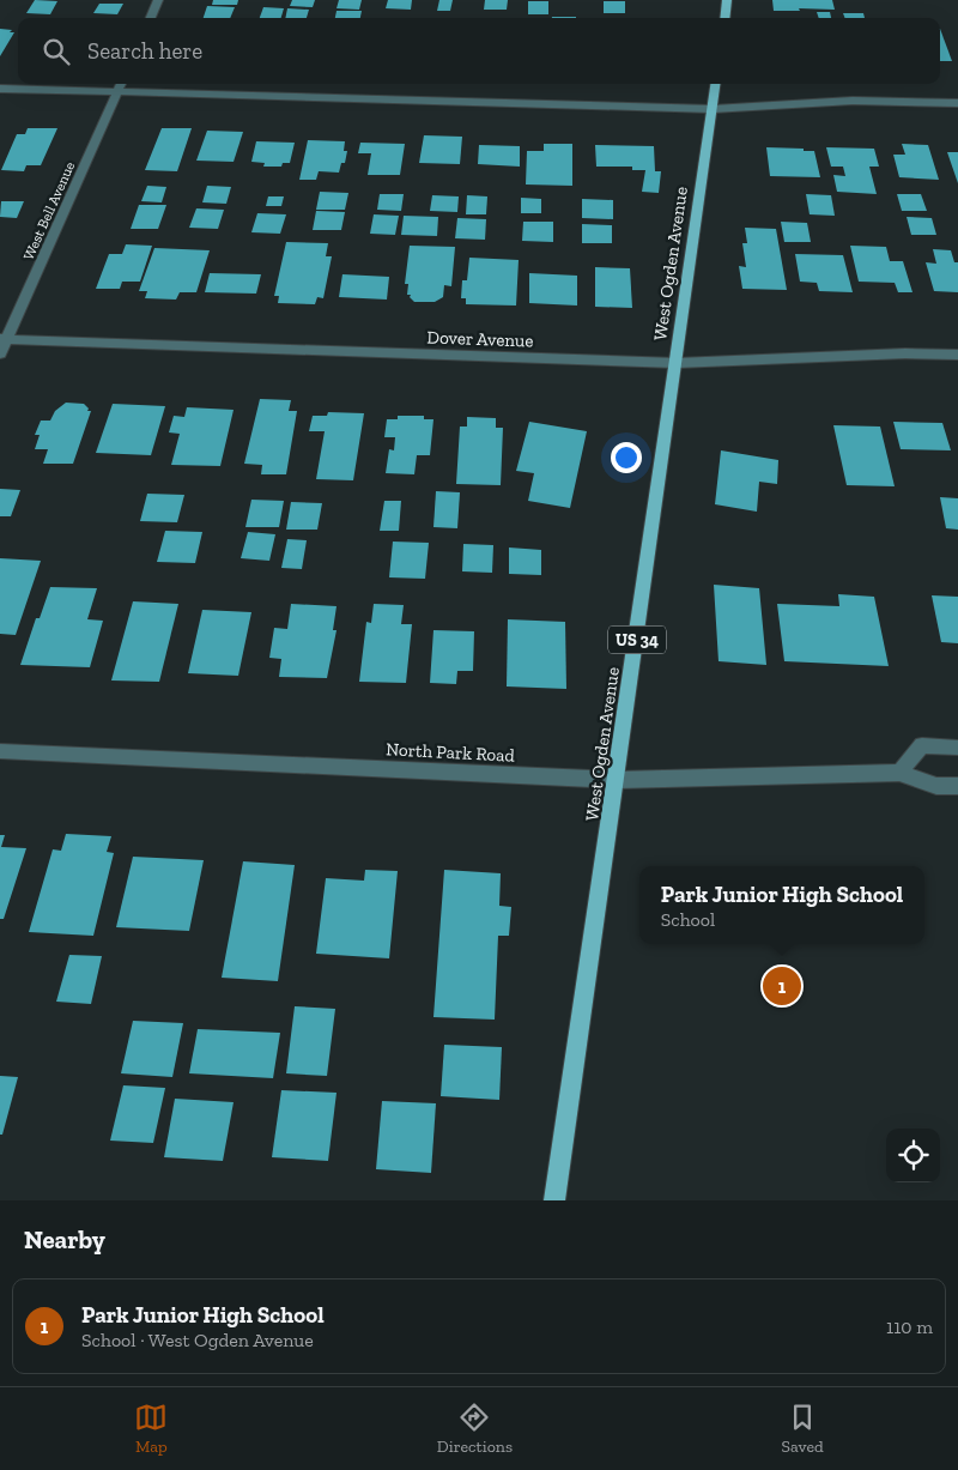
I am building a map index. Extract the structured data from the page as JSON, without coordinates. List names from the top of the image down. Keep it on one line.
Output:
{"streets":{"main road":["West Ogden Avenue","US 34"],"street":["West Bell Avenue","Dover Avenue","North Park Road"]},"crossings":[["West Bell Avenue","Dover Avenue"],["West Ogden Avenue","Dover Avenue"],["West Ogden Avenue","North Park Road"]],"page":{"search":"Search here","popup":["Park Junior High School","School"],"pins":"1","heading":"Nearby","list":[{"mark":"1","name":"Park Junior High School","note":"School · West Ogden Avenue","value":"110 m"}],"nav":["Map","Directions","Saved"]}}
